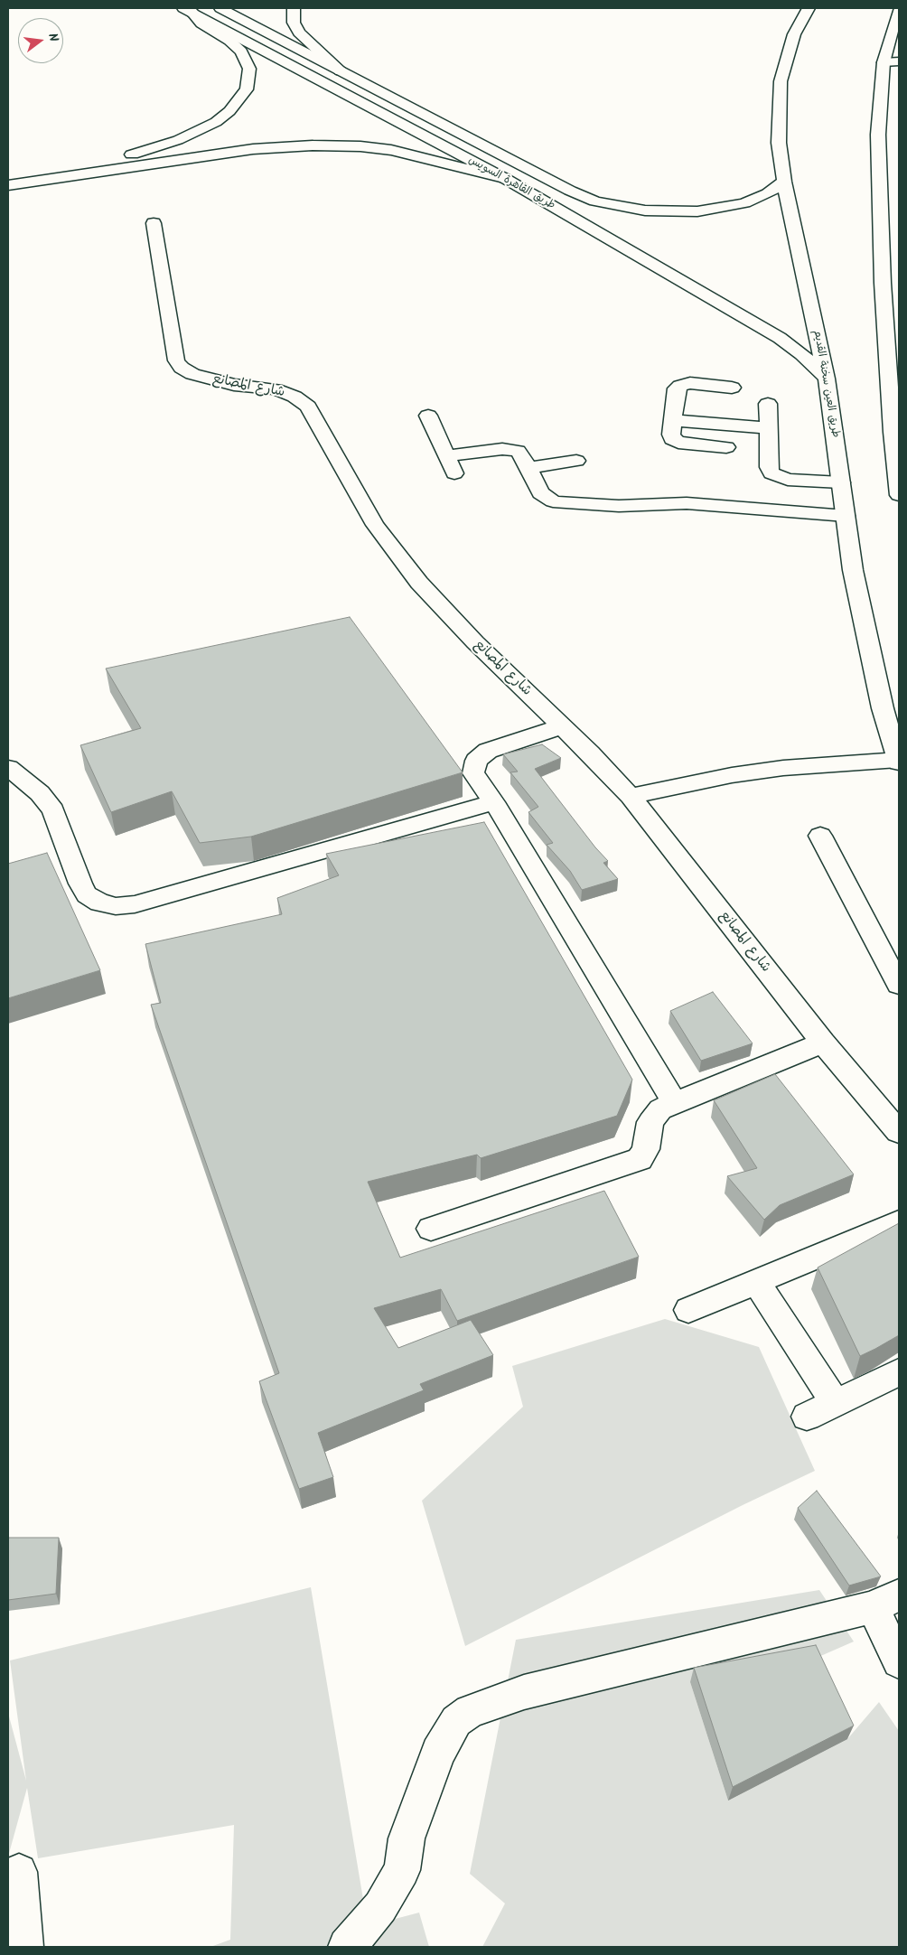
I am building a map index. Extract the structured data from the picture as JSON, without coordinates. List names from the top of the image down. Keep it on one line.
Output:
{"streets":{"main road":["طريق القاهرة السويس","طريق العين سخنة القديم","شارع المصانع"]},"crossings":[["طريق القاهرة السويس","طريق العين سخنة القديم"]],"north":"right"}
